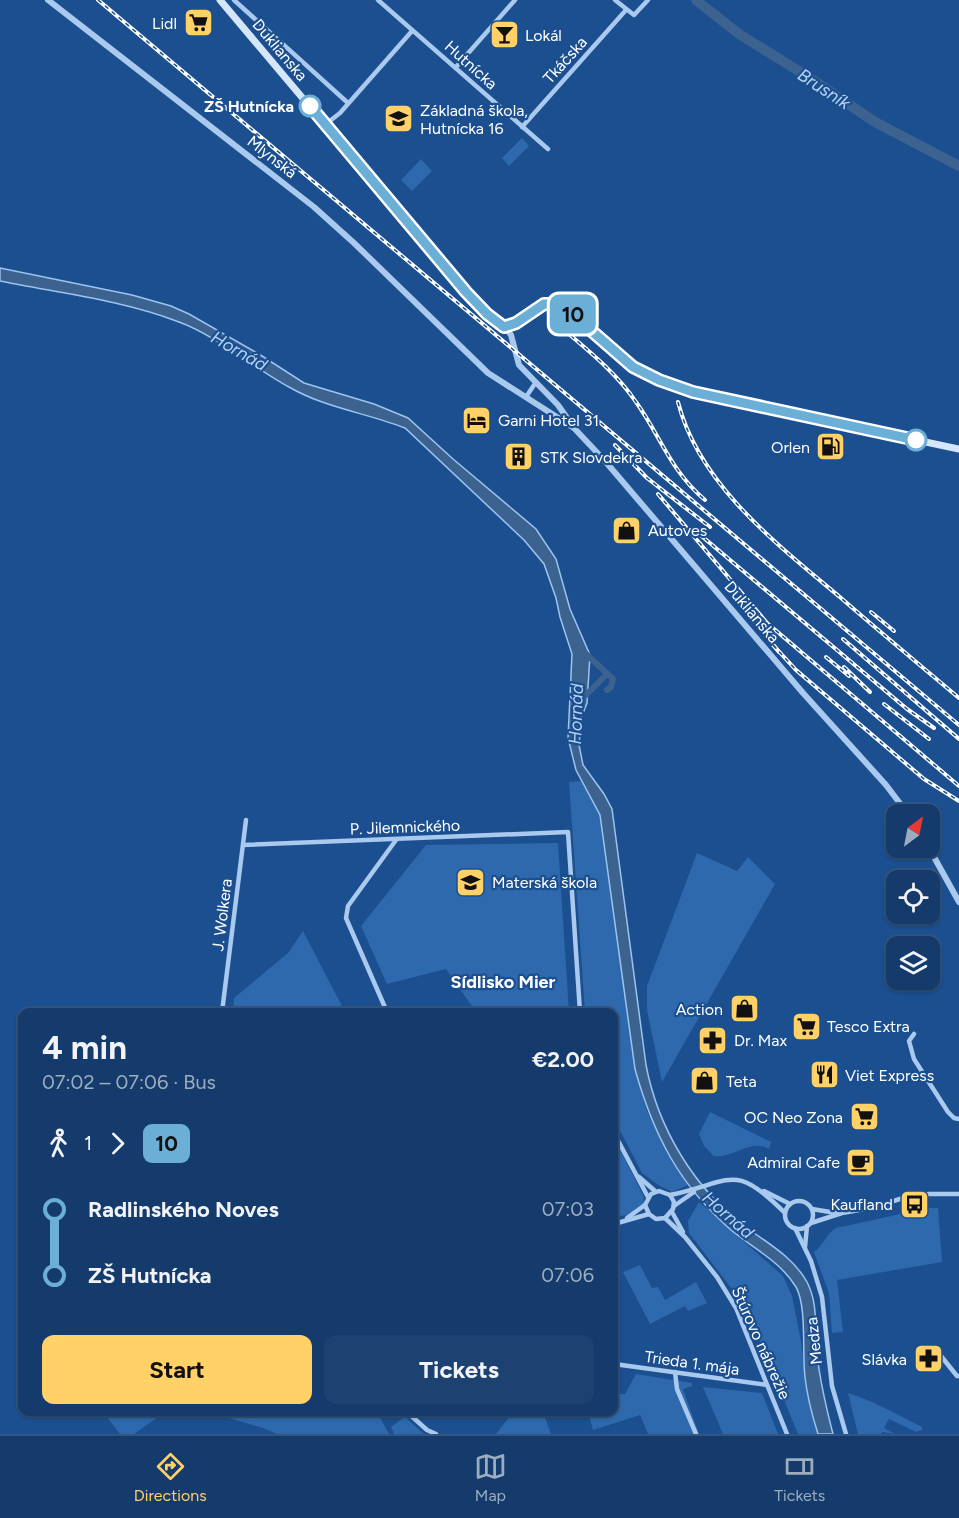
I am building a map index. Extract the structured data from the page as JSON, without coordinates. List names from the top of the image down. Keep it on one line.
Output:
{"streets":{"main road":["Duklianska"],"street":["Tkáčska","Hutnícka","Mlynská","P. Jilemnického","J. Wolkera","Medza","Štúrovo nábrežie","Trieda 1. mája"]},"crossings":[["Duklianska","Mlynská"],["Tkáčska","Hutnícka"],["P. Jilemnického","J. Wolkera"],["Štúrovo nábrežie","Trieda 1. mája"]],"districts":["Sídlisko Mier"],"water":["Brusník","Hornád"],"places":{"supermarket":["Lidl","Tesco Extra","OC Neo Zona"],"bar":["Lokál"],"other":["ZŠ Hutnícka"],"school or university":["Základná škola, Hutnícka 16","Materská škola"],"hotel":["Garni Hotel 31"],"fuel station":["Orlen"],"building":["STK Slovdekra"],"shop":["Autoves","Action","Teta"],"pharmacy":["Dr. Max","Slávka"],"restaurant":["Viet Express"],"cafe":["Admiral Cafe"],"bus stop":["Kaufland"]},"lines":["bus line 10"],"north":"top right","page":{"on_map":"10","heading":["4 min","07:02 – 07:06 · Bus","€2.00"],"legs":["1","10"],"list":[{"name":"Radlinského Noves","value":"07:03"},{"name":"ZŠ Hutnícka","value":"07:06"}],"buttons":["Start","Tickets"],"tabs":["Directions","Map","Tickets"]}}
